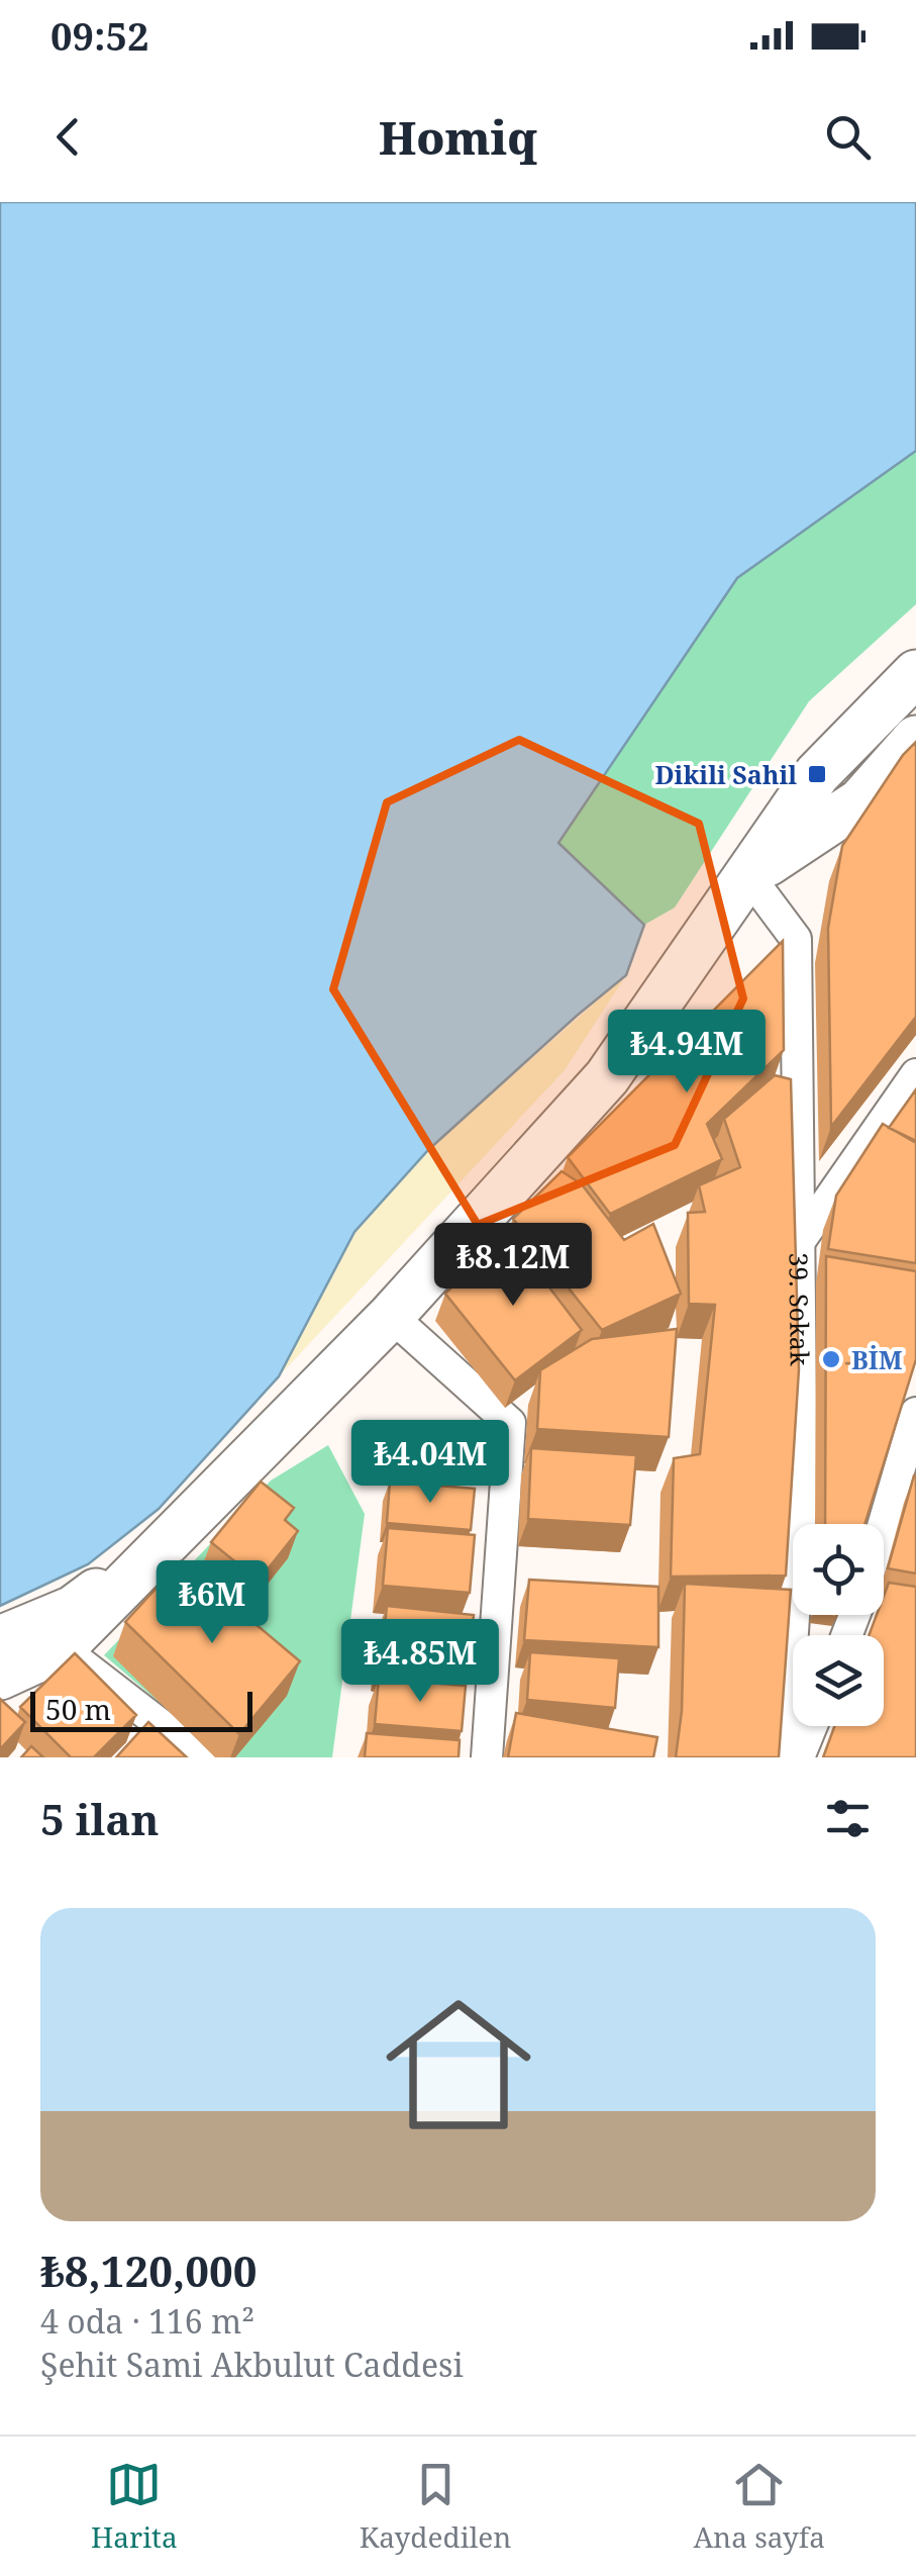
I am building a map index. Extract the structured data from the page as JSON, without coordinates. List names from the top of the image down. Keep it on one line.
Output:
{"streets":{"street":["39. Sokak"]},"places":{"transit":["Dikili Sahil"],"other":["BİM"]},"scale_bar":"50 m","page":{"status":"09:52","header":"Homiq","price":["₺4.94M","₺8.12M","₺4.04M","₺6M","₺4.85M"],"scale":"50 m","heading":"5 ilan","list":[{"name":"₺8,120,000","note":"4 oda · 116 m² · Şehit Sami Akbulut Caddesi"}],"tabs":["Harita","Kaydedilen","Ana sayfa"]}}
